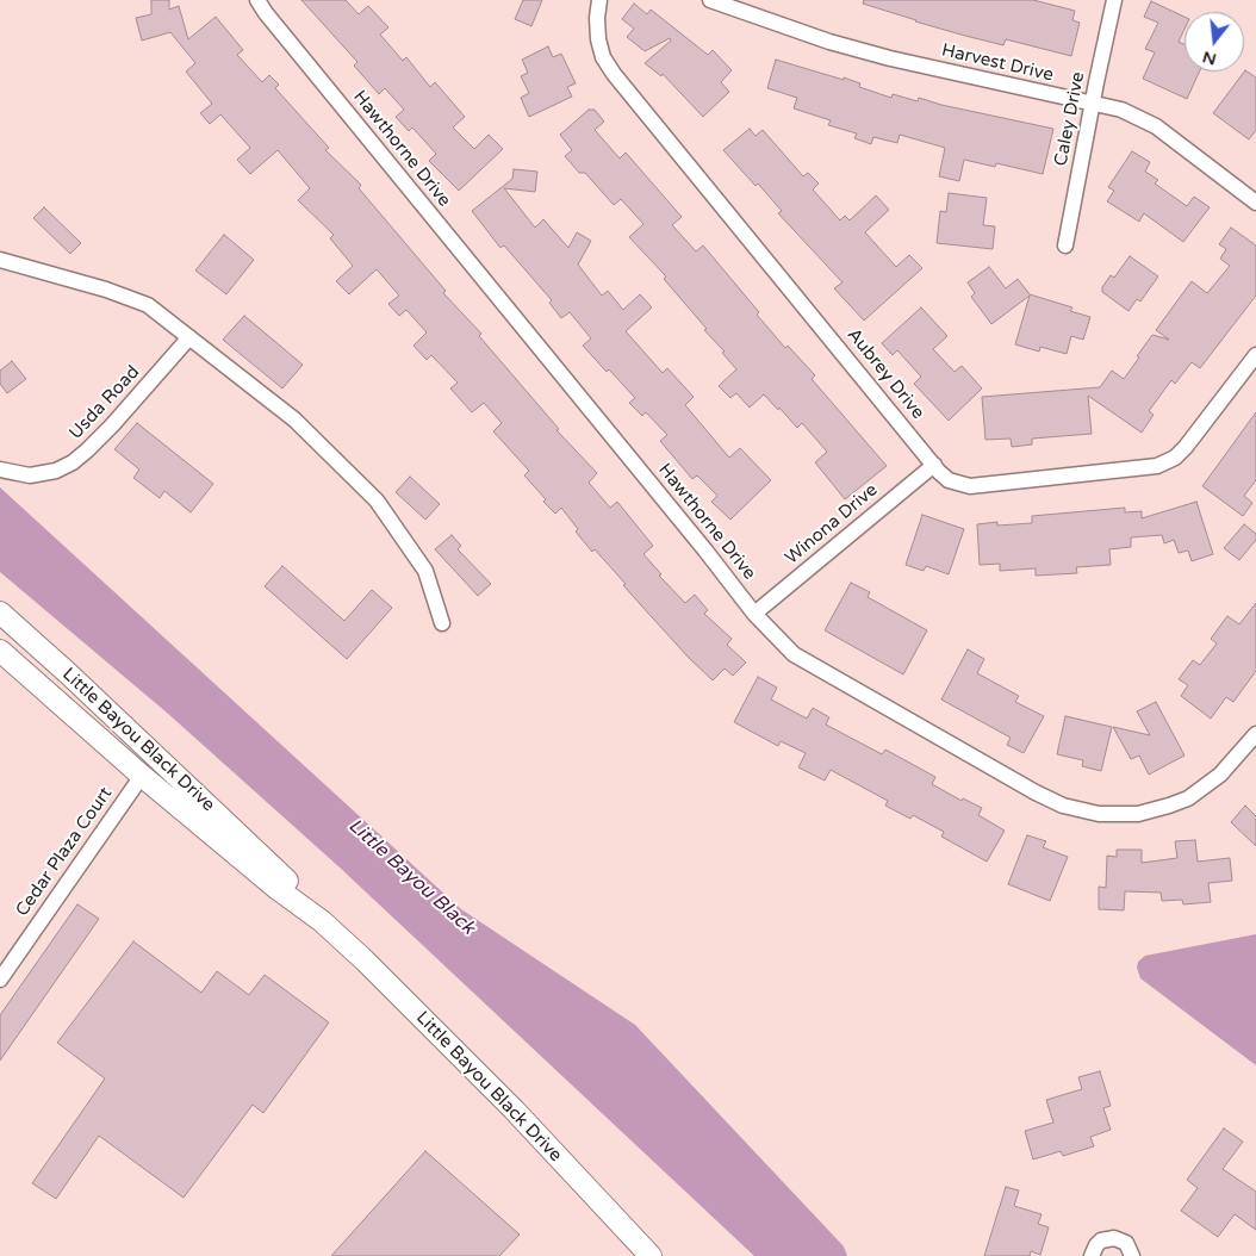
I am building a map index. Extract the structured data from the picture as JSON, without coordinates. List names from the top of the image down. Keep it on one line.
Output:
{"streets":{"main road":["Little Bayou Black Drive"],"street":["Harvest Drive","Caley Drive","Hawthorne Drive","Aubrey Drive","Usda Road","Winona Drive","Cedar Plaza Court"]},"crossings":[["Harvest Drive","Caley Drive"],["Hawthorne Drive","Winona Drive"],["Aubrey Drive","Winona Drive"],["Little Bayou Black Drive","Cedar Plaza Court"]],"water":["Little Bayou Black"],"north":"bottom"}
